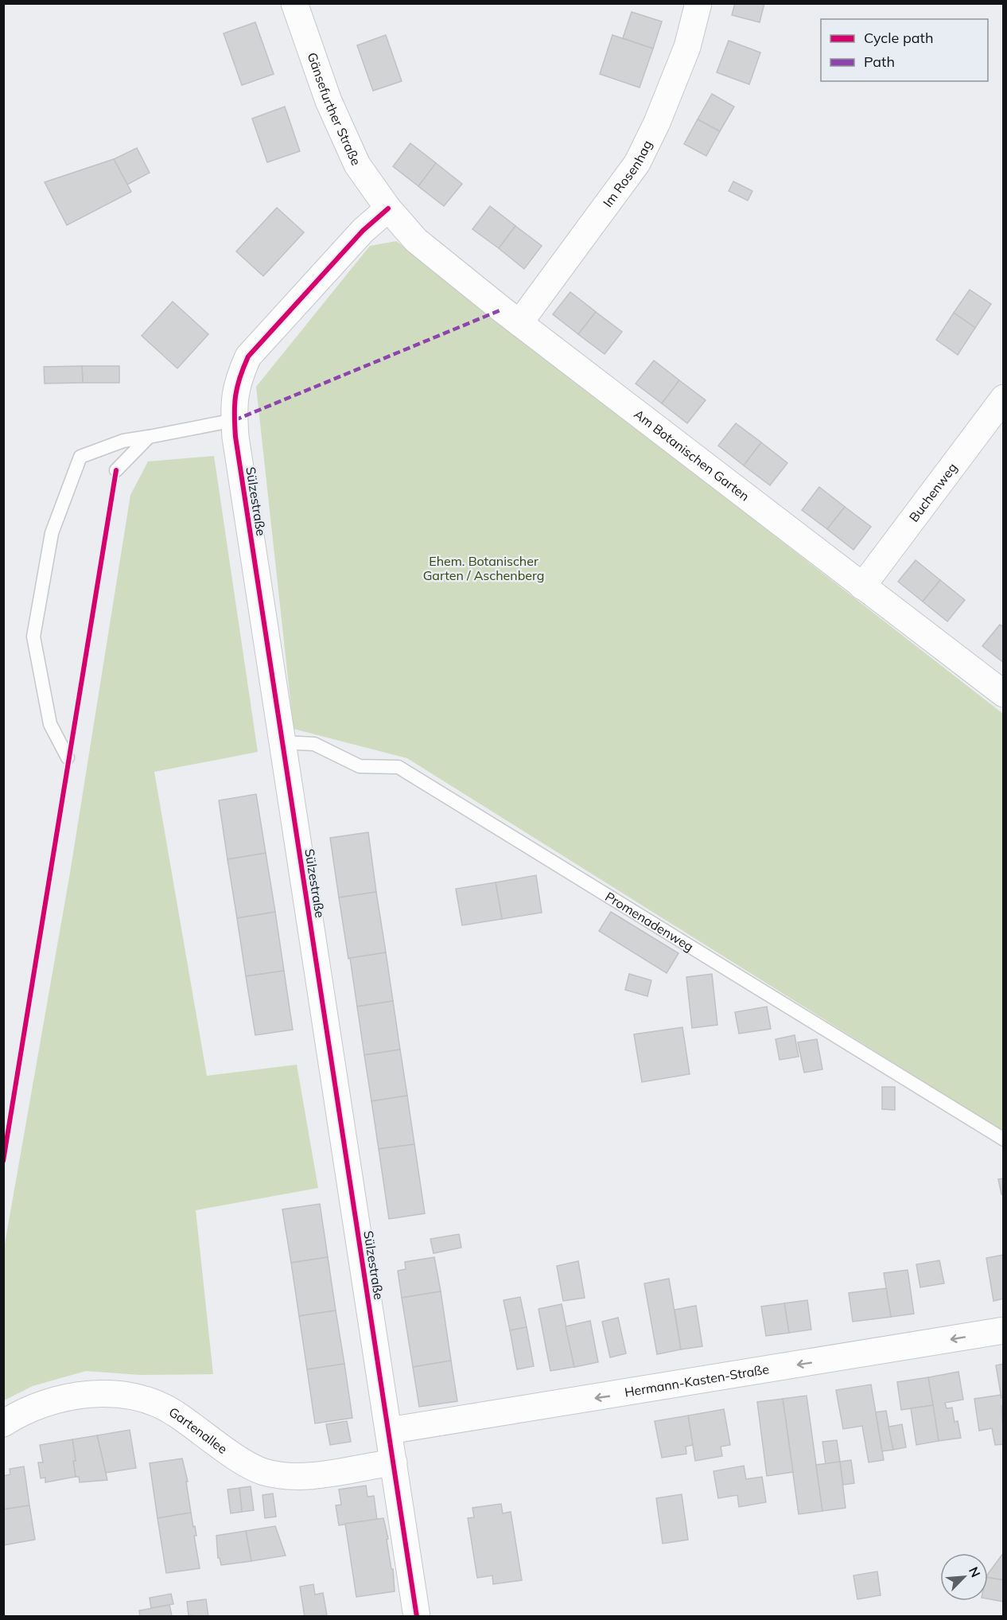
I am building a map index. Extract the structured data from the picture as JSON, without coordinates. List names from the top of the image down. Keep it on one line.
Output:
{"streets":{"street":["Gänsefurther Straße","Im Rosenhag","Am Botanischen Garten","Buchenweg","Sülzestraße","Hermann-Kasten-Straße","Gartenallee"],"lane":["Promenadenweg"]},"crossings":[["Gänsefurther Straße","Am Botanischen Garten"],["Gänsefurther Straße","Sülzestraße"],["Im Rosenhag","Am Botanischen Garten"],["Am Botanischen Garten","Buchenweg"],["Am Botanischen Garten","Sülzestraße"],["Sülzestraße","Promenadenweg"],["Sülzestraße","Hermann-Kasten-Straße"],["Sülzestraße","Gartenallee"]],"one_way":["Hermann-Kasten-Straße"],"parks":["Ehem. Botanischer Garten / Aschenberg"],"legend":["Cycle path","Path"],"north":"top right"}
